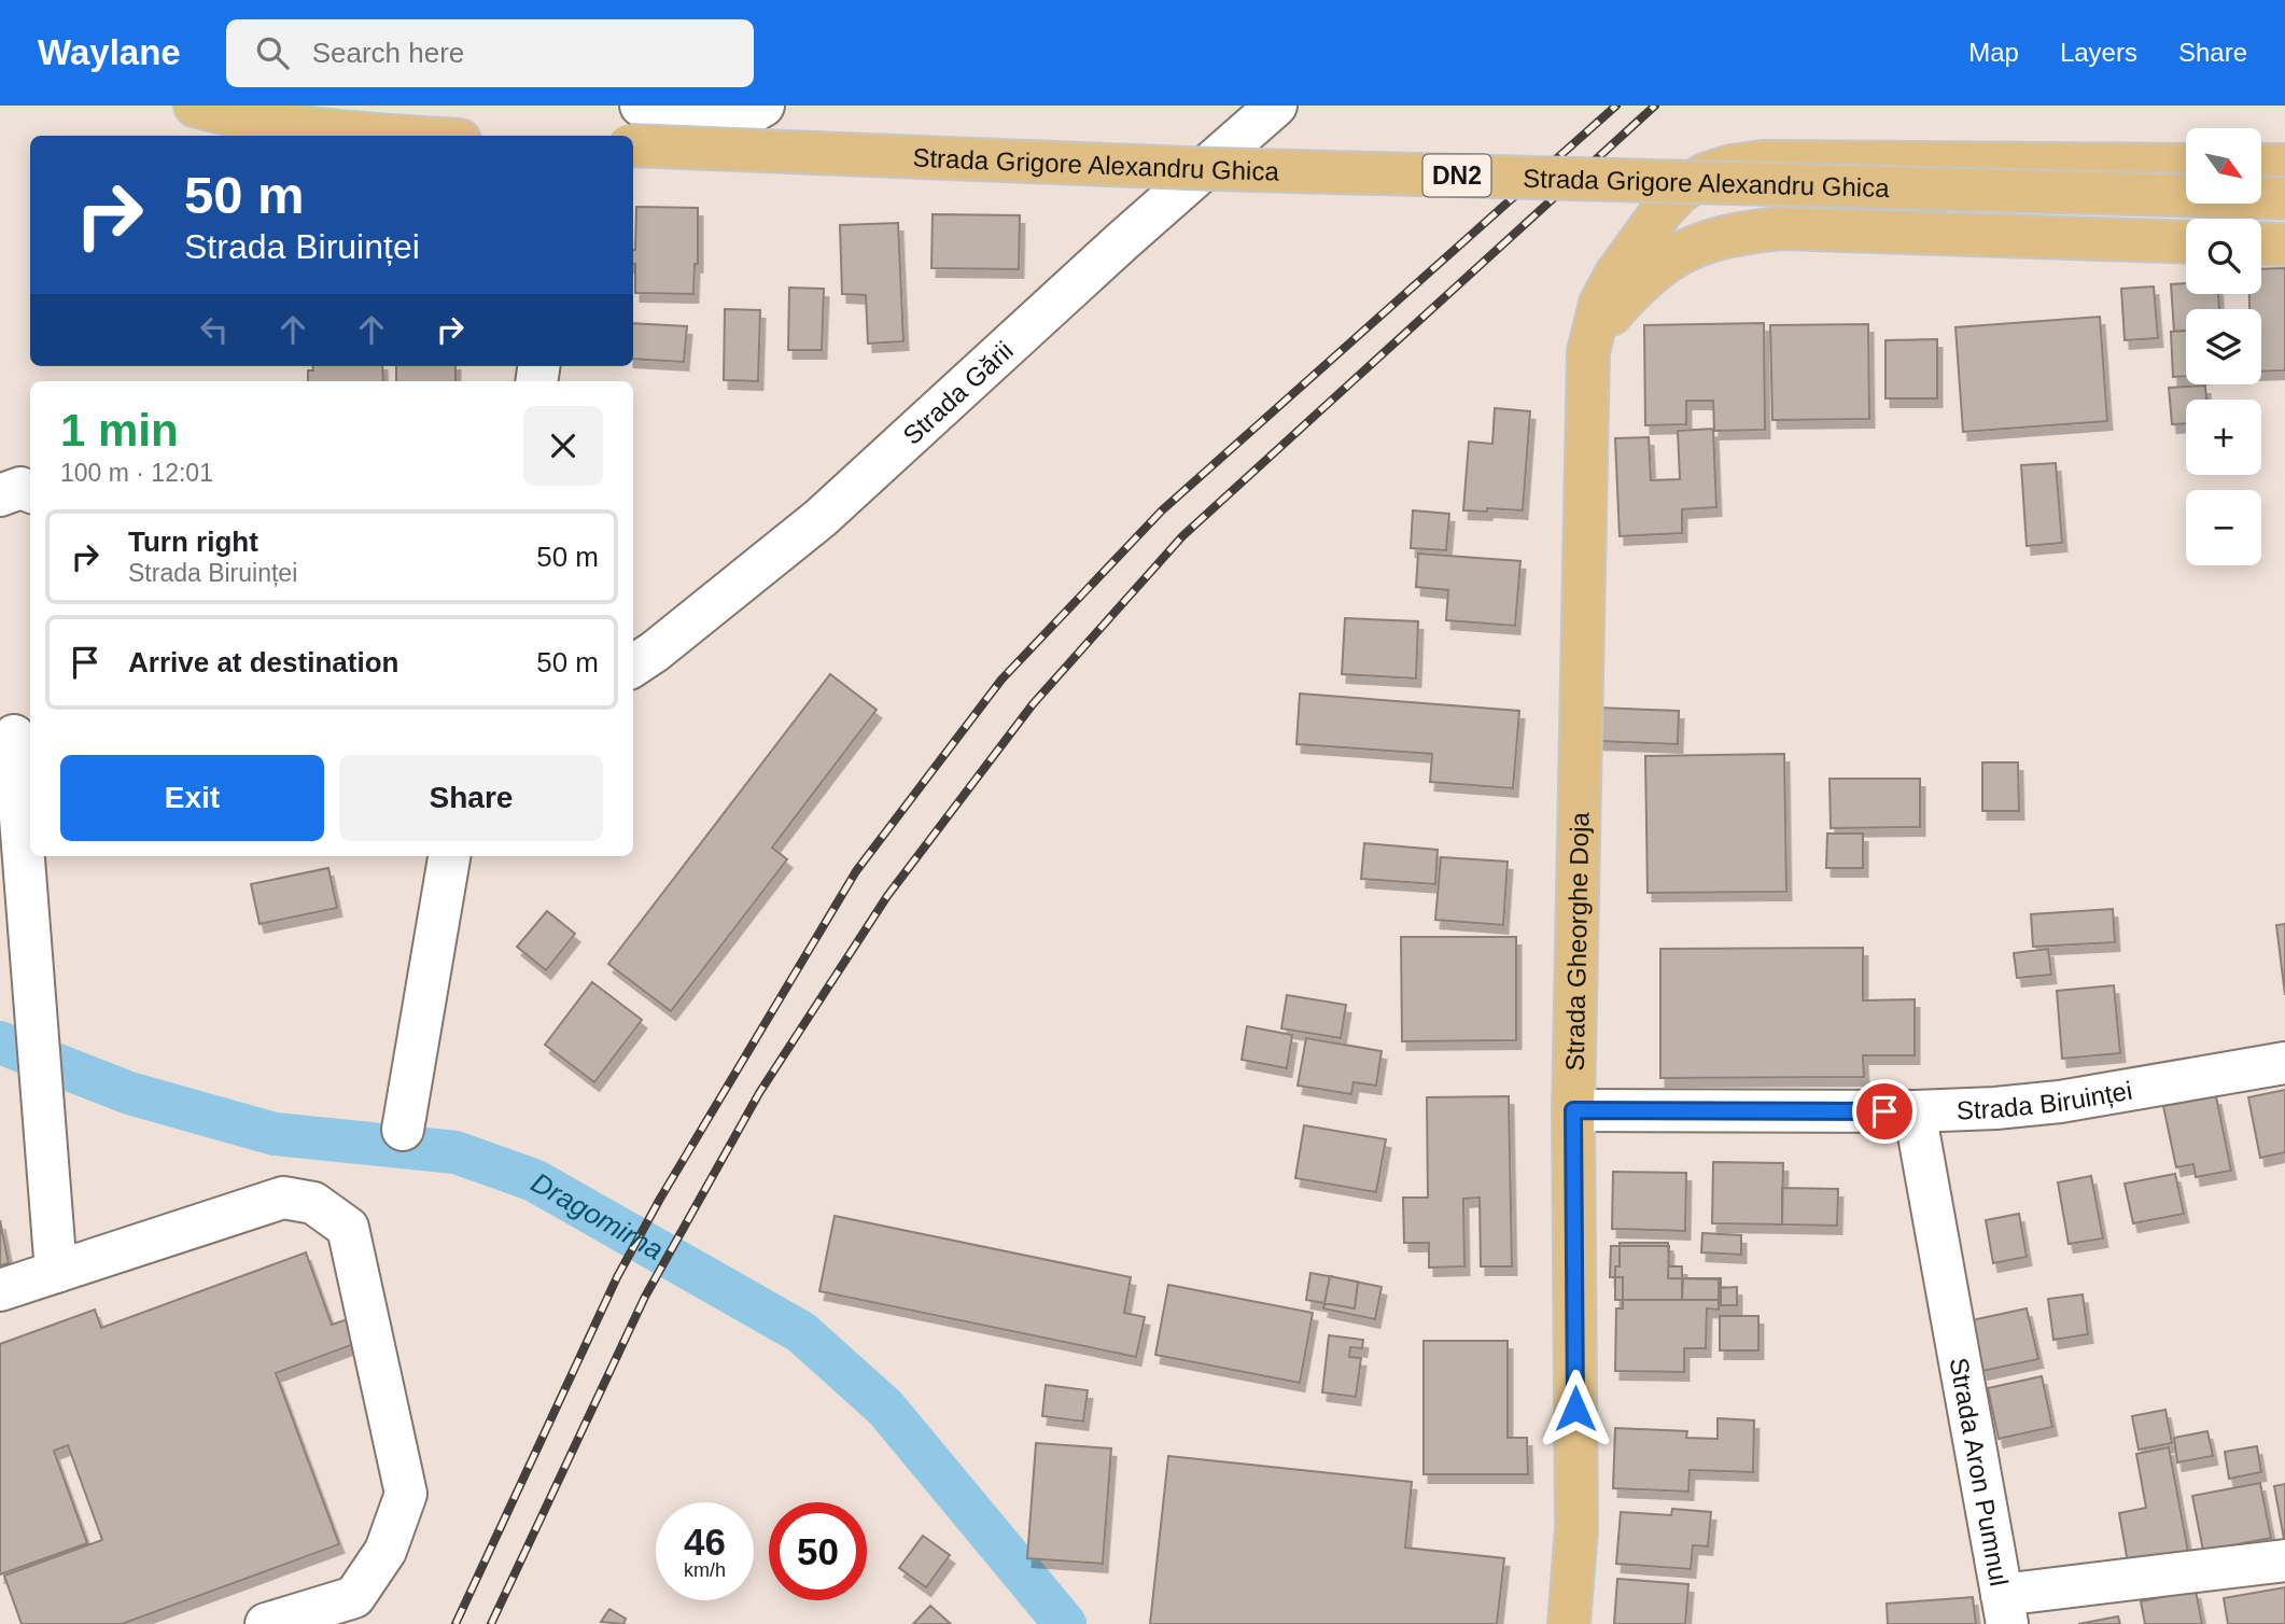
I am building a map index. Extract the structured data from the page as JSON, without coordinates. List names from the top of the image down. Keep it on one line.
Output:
{"streets":{"main road":["Strada Grigore Alexandru Ghica","DN2","Strada Gheorghe Doja"],"street":["Strada Gării","Strada Biruinței","Strada Aron Pumnul"]},"crossings":[["Strada Gheorghe Doja","Strada Biruinței"],["Strada Biruinței","Strada Aron Pumnul"]],"water":["Dragomirna"],"north":"bottom right","page":{"header":"Waylane","search":"Search here","nav":["Map","Layers","Share"],"map_buttons":["+","−"],"turn":["50 m","Strada Biruinței"],"heading":["1 min","100 m · 12:01"],"list":[{"name":"Turn right","note":"Strada Biruinței","value":"50 m"},{"name":"Arrive at destination","value":"50 m"}],"buttons":["Exit","Share"],"speed":"46 km/h","limit":"50"}}
